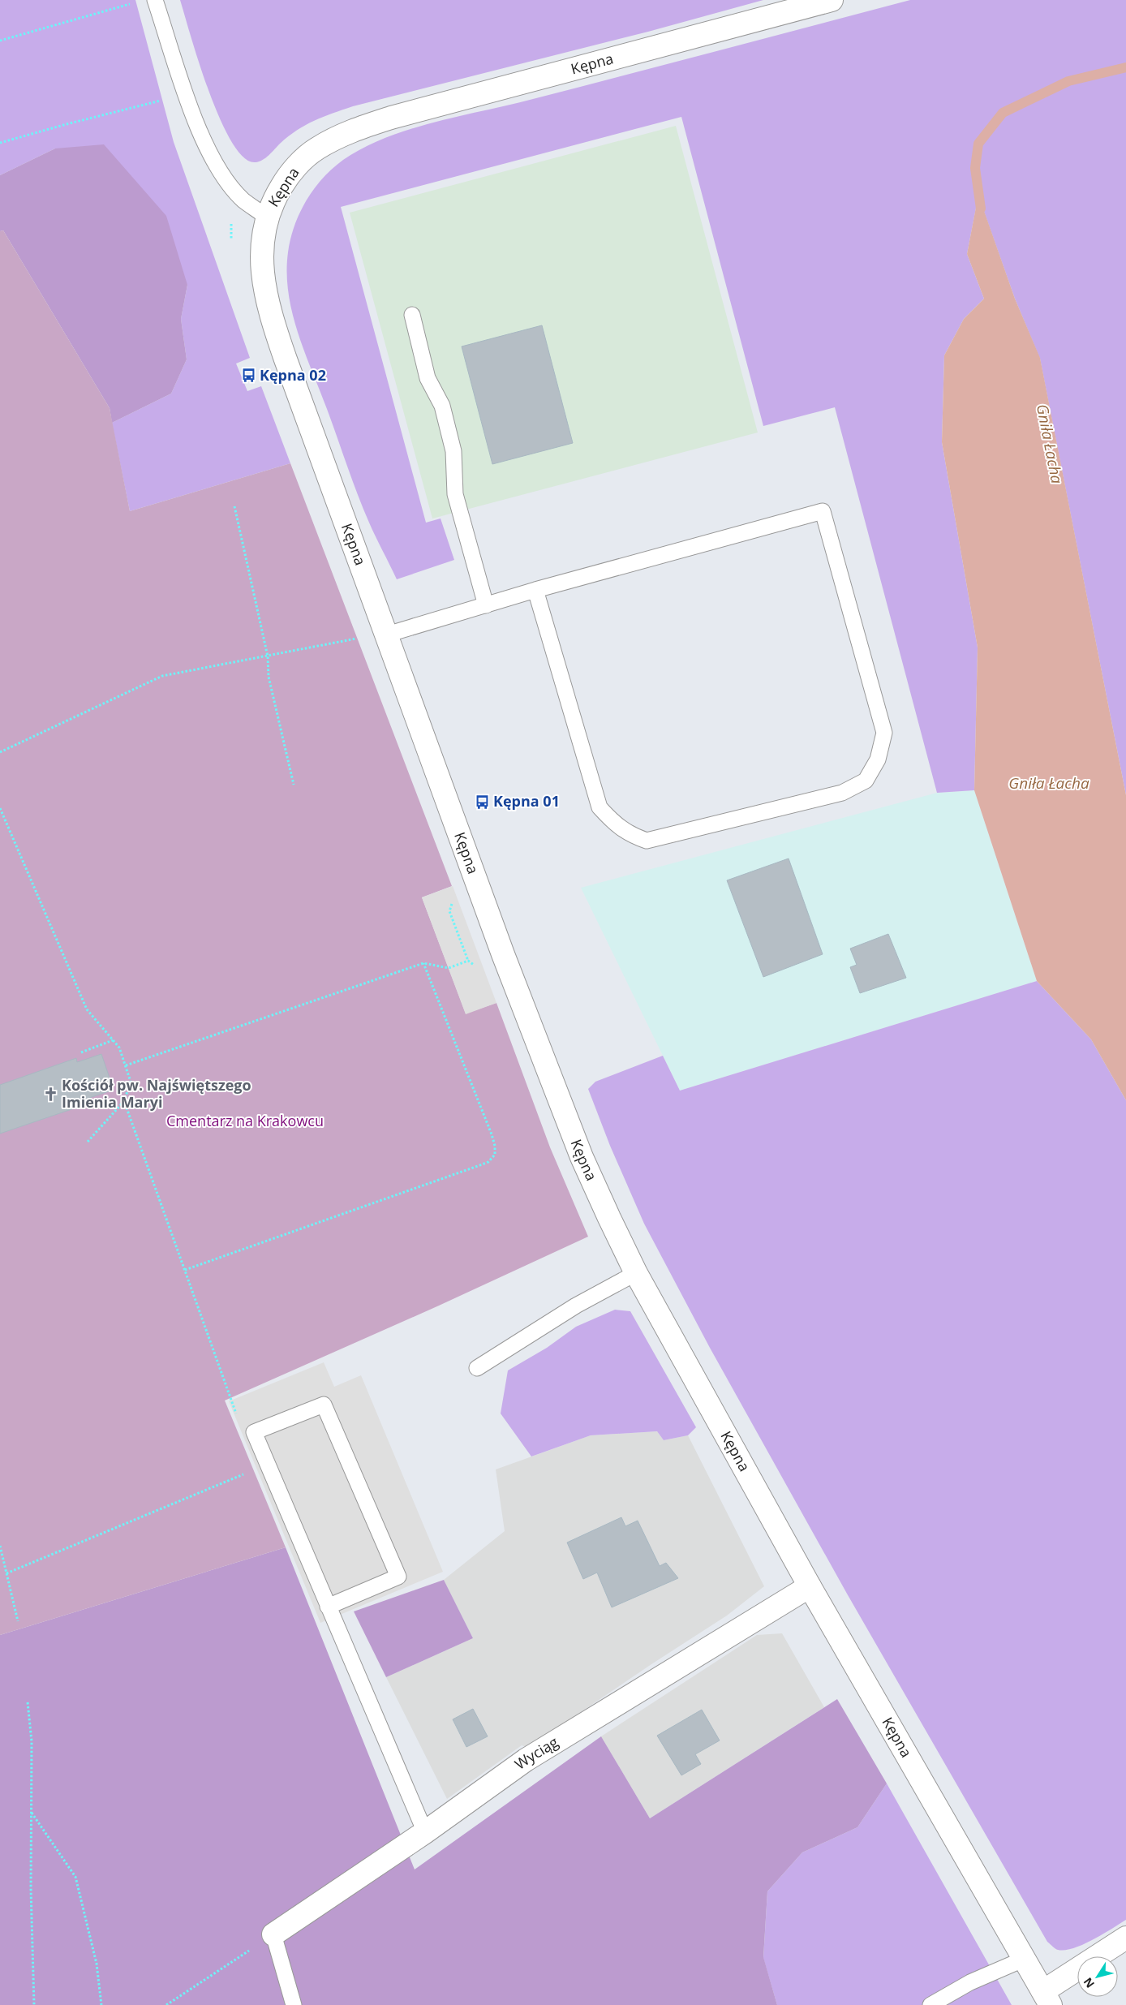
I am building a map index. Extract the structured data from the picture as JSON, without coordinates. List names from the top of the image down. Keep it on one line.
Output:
{"streets":{"street":["Kępna","Wyciąg"]},"crossings":[["Kępna","Wyciąg"]],"water":["Gniła Łacha"],"parks":["Cmentarz na Krakowcu"],"places":{"bus stop":["Kępna 02","Kępna 01"],"church":["Kościół pw. Najświętszego Imienia Maryi"]},"north":"bottom left"}
